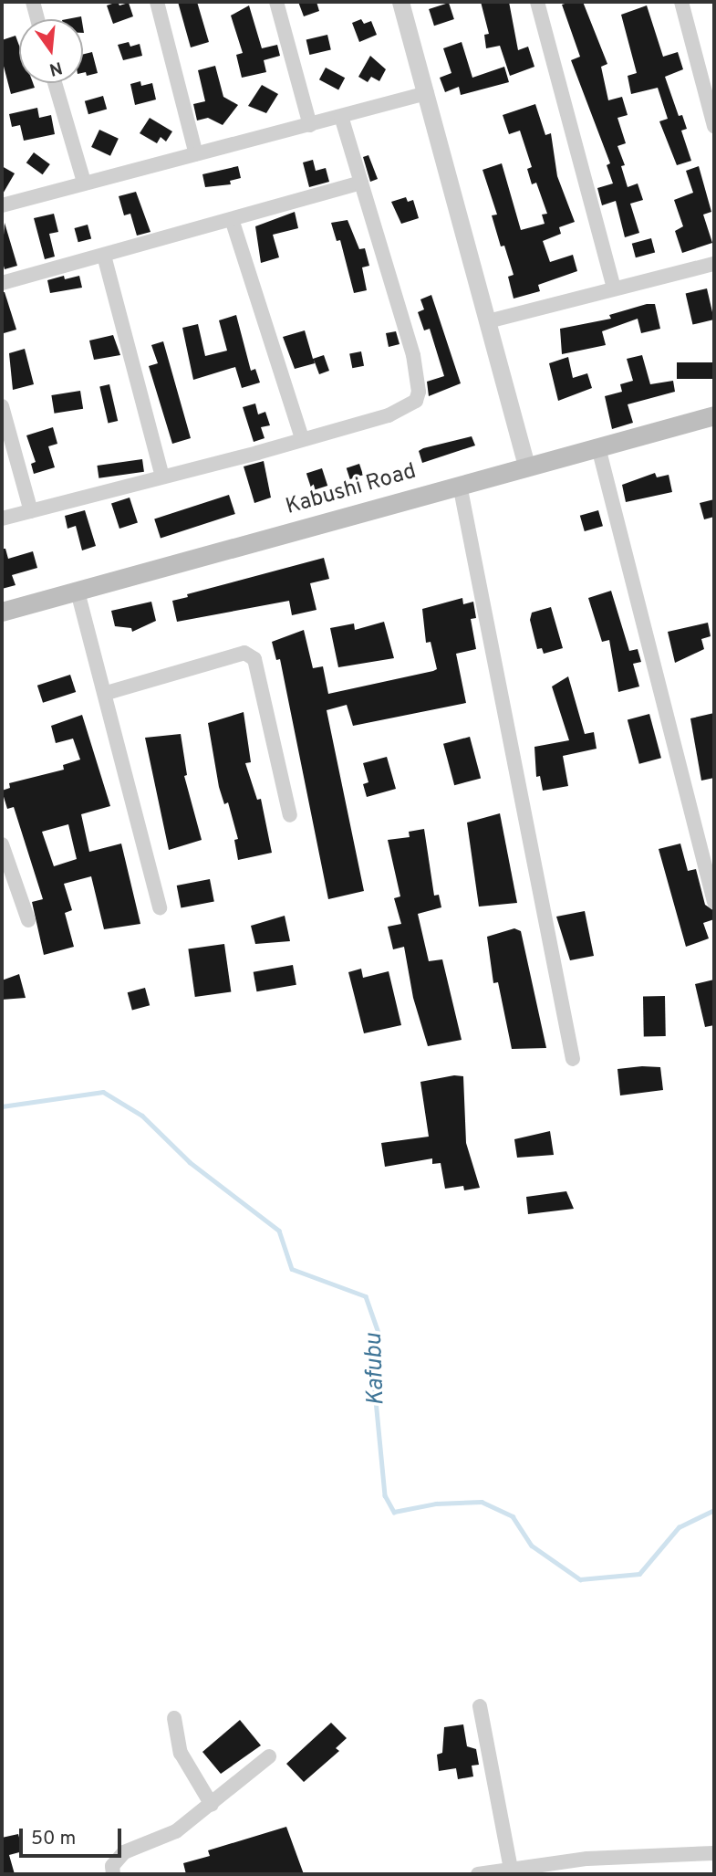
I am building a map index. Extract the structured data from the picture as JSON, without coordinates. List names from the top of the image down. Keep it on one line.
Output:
{"streets":{"main road":["Kabushi Road"]},"water":["Kafubu"],"scale_bar":"50 m","north":"bottom"}
